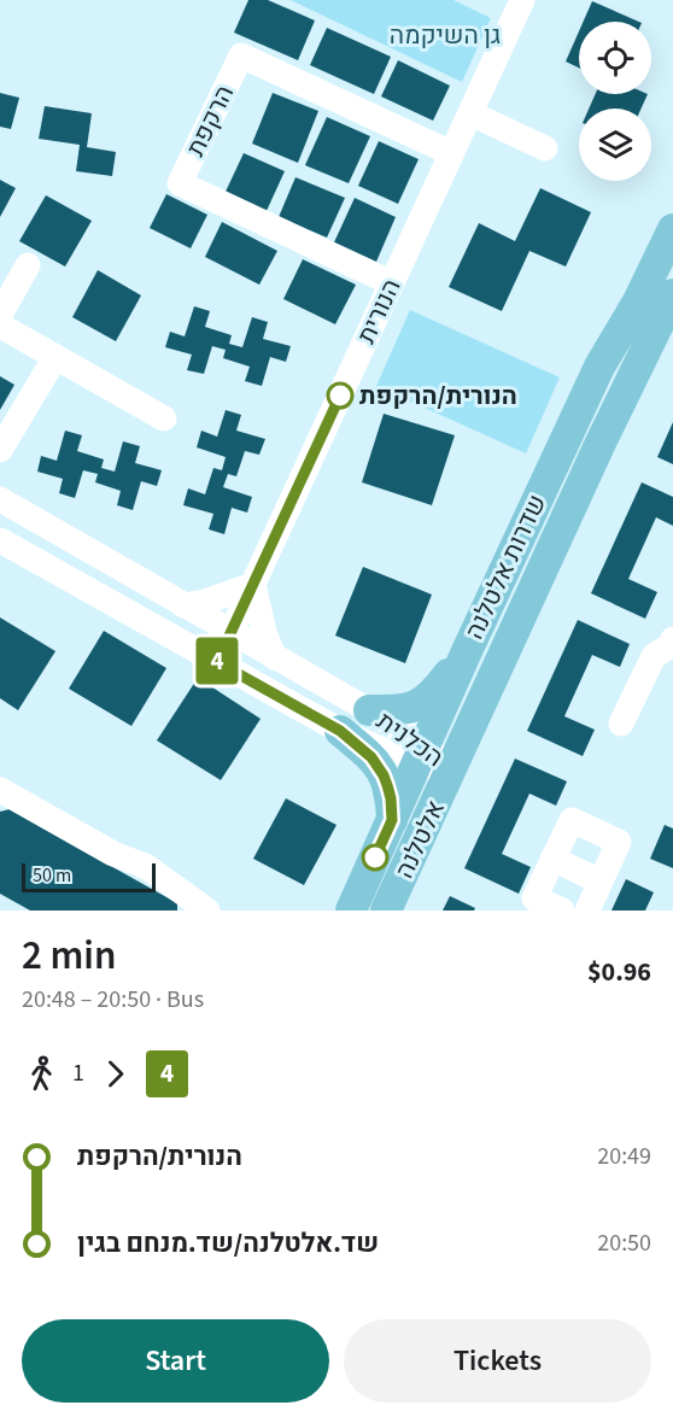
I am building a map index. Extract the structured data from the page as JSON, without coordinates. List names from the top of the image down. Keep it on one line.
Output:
{"streets":{"main road":["שדרות אלטלנה","אלטלנה"],"street":["הרקפת","הנורית","הכלנית"]},"crossings":[["הרקפת","הנורית"],["הנורית","הכלנית"],["שדרות אלטלנה","הכלנית"],["שדרות אלטלנה","אלטלנה"],["הכלנית","אלטלנה"]],"parks":["גן השיקמה"],"places":["הנורית/הרקפת"],"lines":["bus line 4"],"scale_bar":"50 m","page":{"on_map":"4","scale":"50 m","heading":["2 min","20:48 – 20:50 · Bus","$0.96"],"legs":["1","4"],"list":[{"name":"הנורית/הרקפת","value":"20:49"},{"name":"שד.אלטלנה/שד.מנחם בגין","value":"20:50"}],"buttons":["Start","Tickets"]}}
